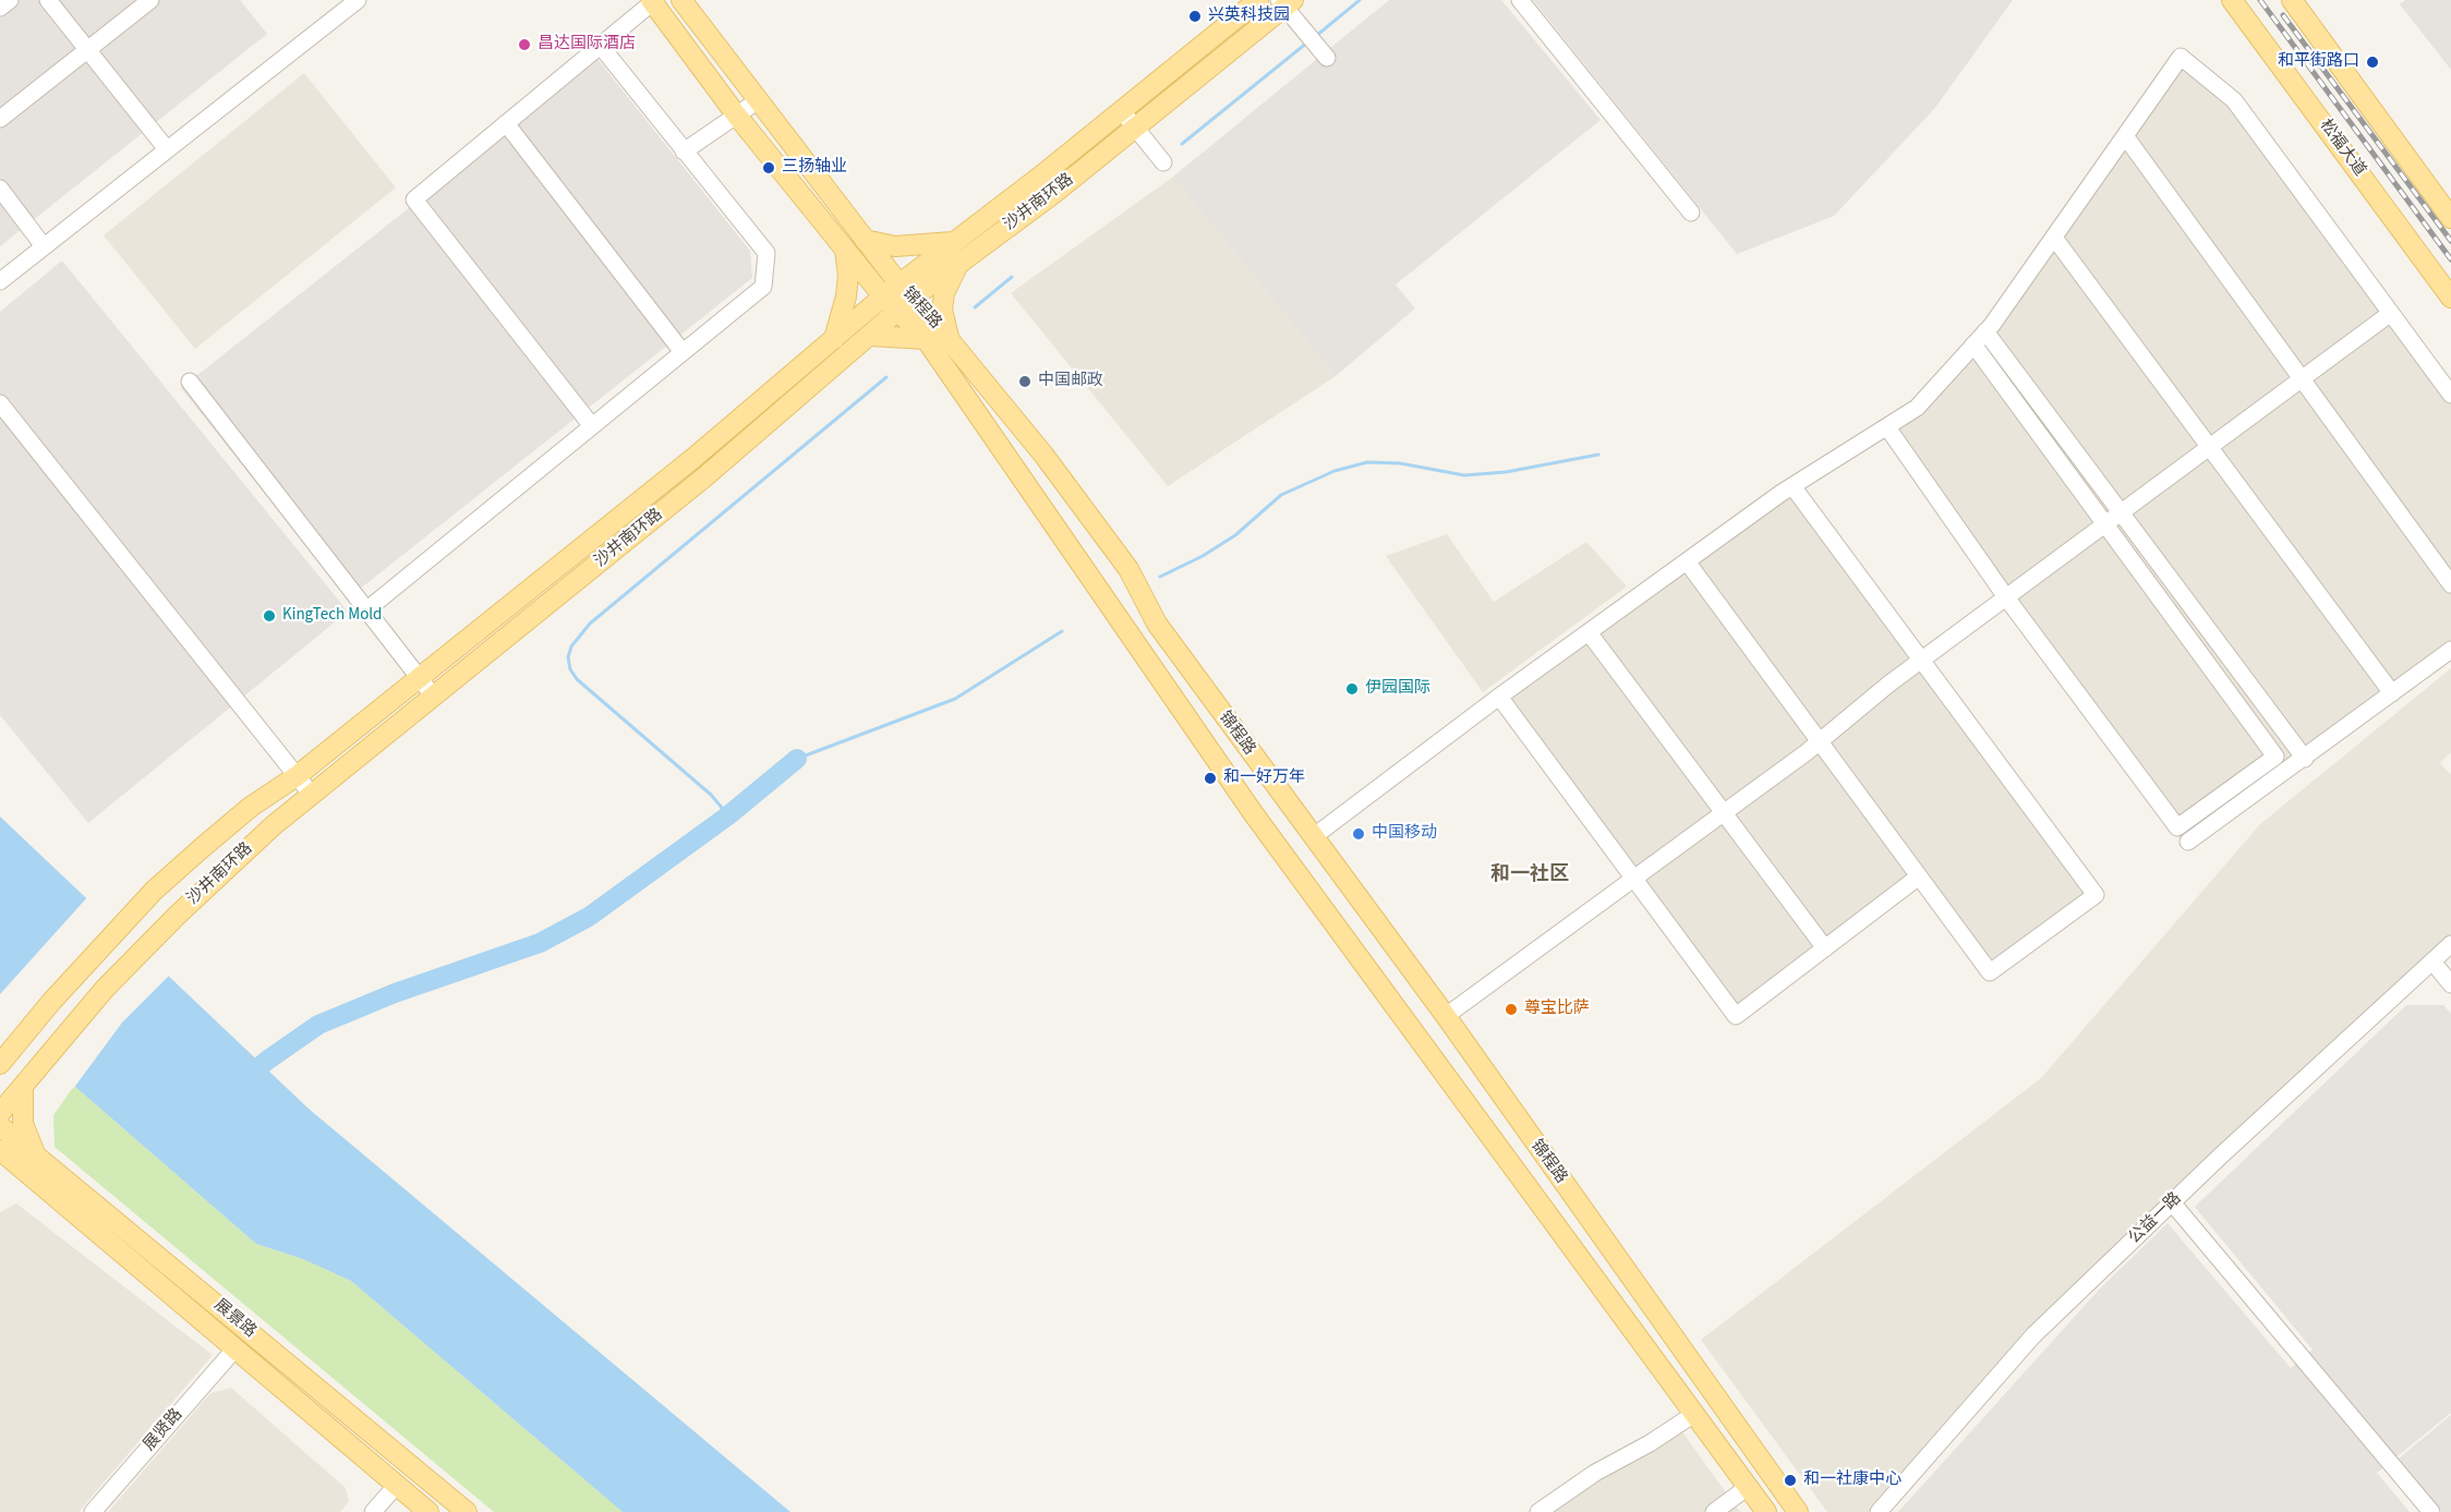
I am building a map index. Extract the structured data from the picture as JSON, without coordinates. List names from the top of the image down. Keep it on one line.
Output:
{"streets":{"main road":["松福大道","沙井南环路","锦程路","展景路"],"street":["公益一路","展贤路"]},"crossings":[["沙井南环路","锦程路"],["展景路","展贤路"]],"districts":["和一社区"],"places":["兴英科技园","昌达国际酒店","和平街路口","三扬轴业","中国邮政","KingTech Mold","伊园国际","和一好万年","中国移动","尊宝比萨","和一社康中心"]}
